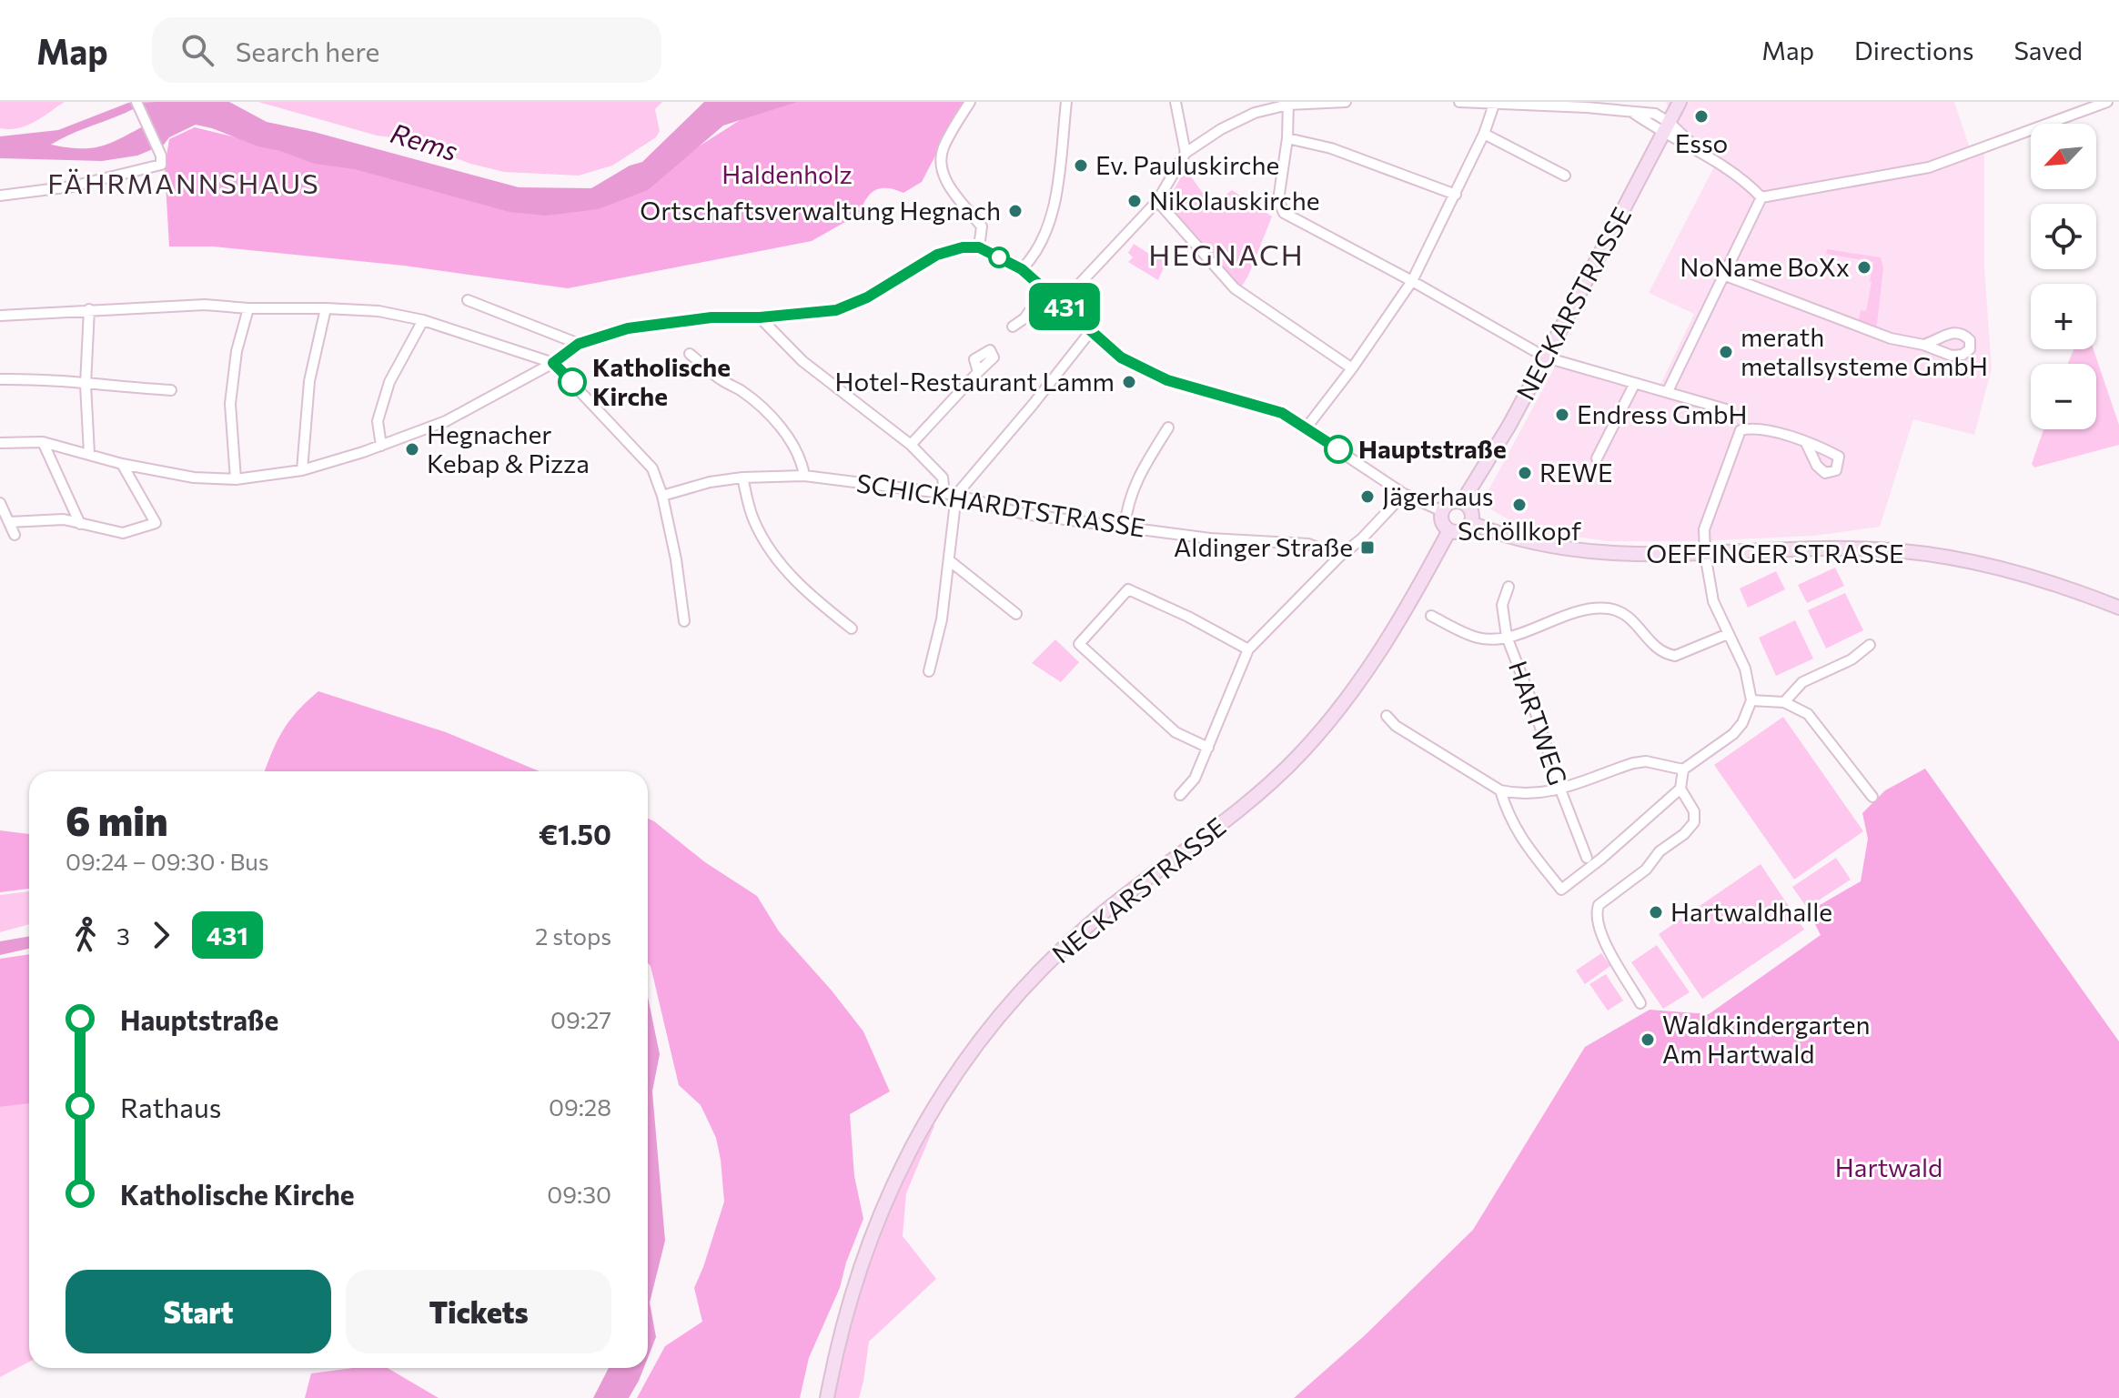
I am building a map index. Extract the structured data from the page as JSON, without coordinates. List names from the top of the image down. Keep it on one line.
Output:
{"streets":{"main road":["NECKARSTRASSE","OEFFINGER STRASSE"],"street":["SCHICKHARDTSTRASSE","HARTWEG"]},"crossings":[["NECKARSTRASSE","OEFFINGER STRASSE"]],"districts":["FÄHRMANNSHAUS","HEGNACH"],"water":["Rems"],"parks":["Haldenholz","Hartwald"],"places":{"other":["Esso","Ev. Pauluskirche","Nikolauskirche","Ortschaftsverwaltung Hegnach","NoName BoXx","merath metallsysteme GmbH","Katholische Kirche","Hotel-Restaurant Lamm","Endress GmbH","Hegnacher Kebap & Pizza","Hauptstraße","REWE","Jägerhaus","Schöllkopf","Hartwaldhalle","Waldkindergarten Am Hartwald"],"transit":["Aldinger Straße"]},"lines":["bus line 431"],"north":"bottom left","page":{"header":"Map","search":"Search here","nav":["Map","Directions","Saved"],"on_map":"431","map_buttons":["+","−"],"heading":["6 min","09:24 – 09:30 · Bus","€1.50"],"legs":["3","431","2 stops"],"list":[{"name":"Hauptstraße","value":"09:27"},{"name":"Rathaus","value":"09:28"},{"name":"Katholische Kirche","value":"09:30"}],"buttons":["Start","Tickets"]}}
